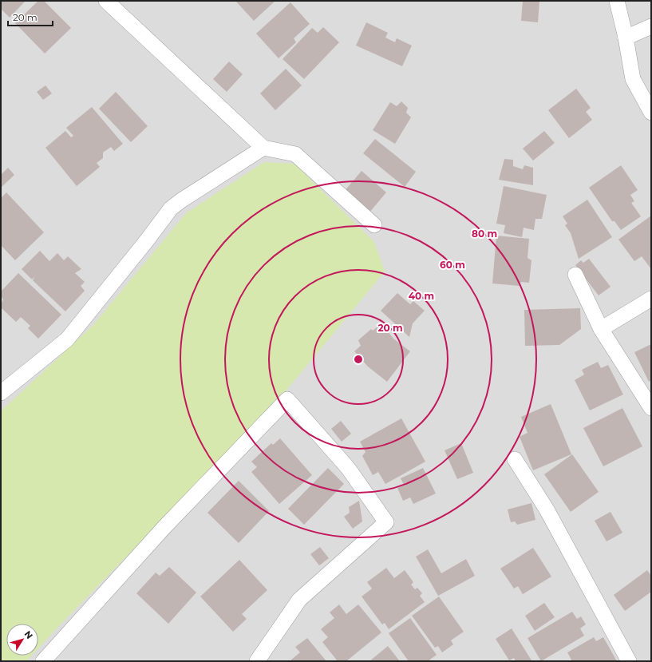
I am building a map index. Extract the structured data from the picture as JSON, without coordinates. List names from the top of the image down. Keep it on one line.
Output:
{"scale_bar":"20 m","north":"top right","rings":["80 m","60 m","40 m","20 m"]}
